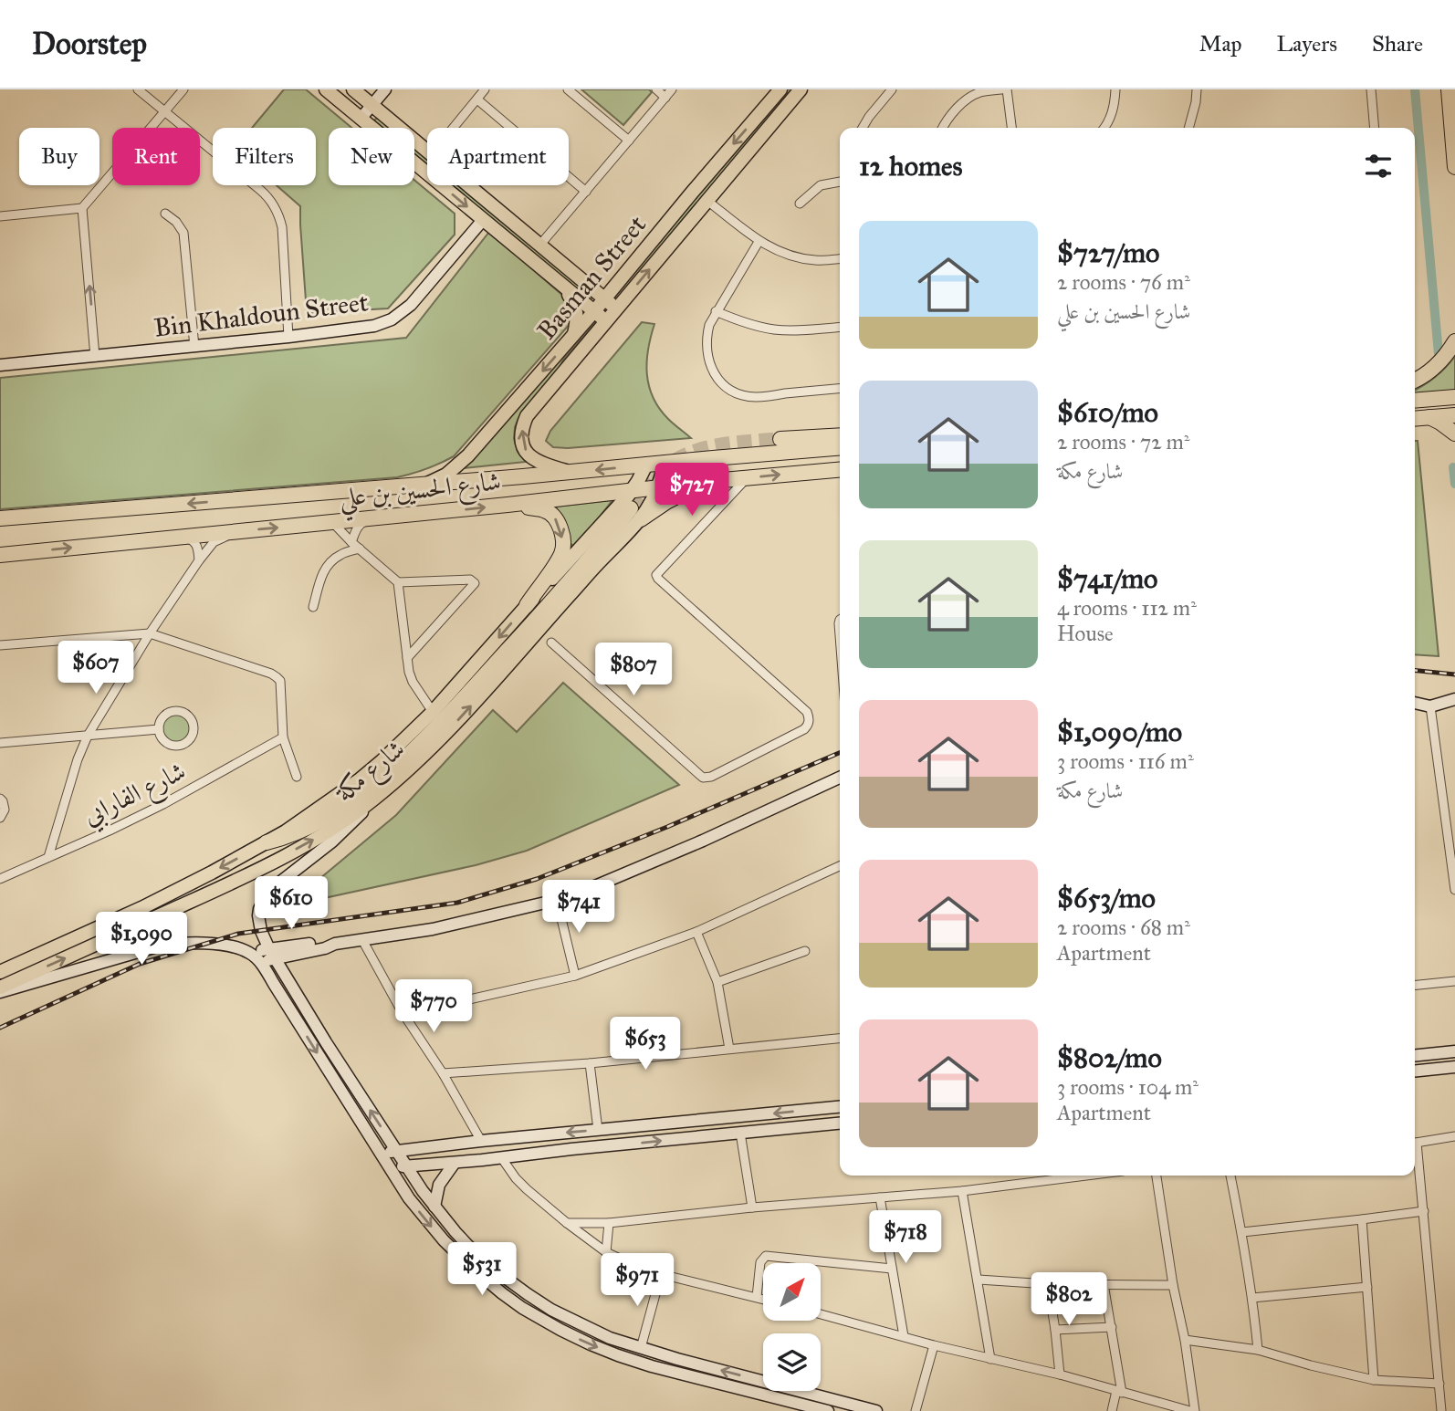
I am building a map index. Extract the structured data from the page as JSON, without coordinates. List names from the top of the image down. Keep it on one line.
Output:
{"streets":{"highway":["شارع الحسين بن علي"],"main road":["Basman Street","شارع مكة"],"street":["Bin Khaldoun Street","شارع الفارابي"]},"crossings":[["Basman Street","شارع الحسين بن علي"],["شارع الحسين بن علي","شارع مكة"]],"north":"top right","page":{"header":"Doorstep","nav":["Map","Layers","Share"],"chip":["Buy","Rent","Filters","New","Apartment"],"heading":"12 homes","list":[{"name":"$727/mo","note":"2 rooms · 76 m² · شارع الحسين بن علي"},{"name":"$610/mo","note":"2 rooms · 72 m² · شارع مكة"},{"name":"$741/mo","note":"4 rooms · 112 m² · House"},{"name":"$1,090/mo","note":"3 rooms · 116 m² · شارع مكة"},{"name":"$653/mo","note":"2 rooms · 68 m² · Apartment"},{"name":"$802/mo","note":"3 rooms · 104 m² · Apartment"}],"price":["$727","$607","$807","$610","$741","$1,090","$770","$653","$718","$531","$971","$802"]}}
